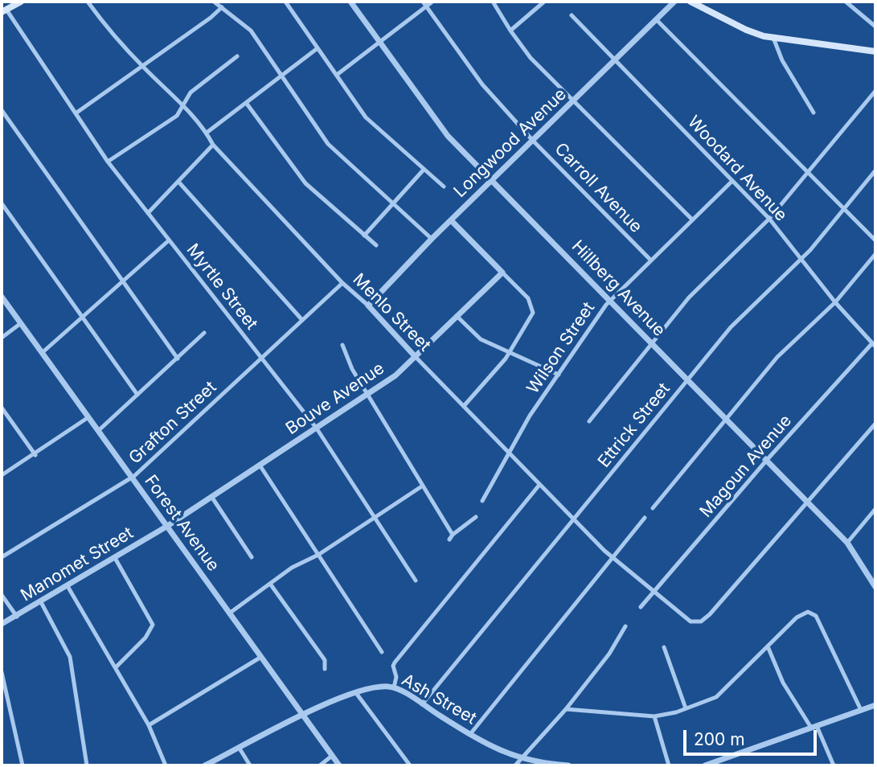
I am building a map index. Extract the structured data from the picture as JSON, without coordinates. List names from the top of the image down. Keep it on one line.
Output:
{"streets":{"street":["Longwood Avenue","Woodard Avenue","Carroll Avenue","Myrtle Street","Hillberg Avenue","Menlo Street","Wilson Street","Bouve Avenue","Grafton Street","Ettrick Street","Magoun Avenue","Forest Avenue","Manomet Street","Ash Street"]},"crossings":[["Longwood Avenue","Woodard Avenue"],["Longwood Avenue","Carroll Avenue"],["Longwood Avenue","Hillberg Avenue"],["Longwood Avenue","Menlo Street"],["Woodard Avenue","Wilson Street"],["Woodard Avenue","Ettrick Street"],["Woodard Avenue","Magoun Avenue"],["Carroll Avenue","Wilson Street"],["Myrtle Street","Bouve Avenue"],["Myrtle Street","Grafton Street"],["Hillberg Avenue","Menlo Street"],["Hillberg Avenue","Wilson Street"],["Hillberg Avenue","Ettrick Street"],["Hillberg Avenue","Magoun Avenue"],["Menlo Street","Wilson Street"],["Menlo Street","Bouve Avenue"],["Menlo Street","Grafton Street"],["Menlo Street","Ettrick Street"],["Menlo Street","Magoun Avenue"],["Bouve Avenue","Forest Avenue"],["Bouve Avenue","Manomet Street"],["Grafton Street","Forest Avenue"],["Ettrick Street","Ash Street"],["Forest Avenue","Manomet Street"],["Forest Avenue","Ash Street"]],"scale_bar":"200 m"}
